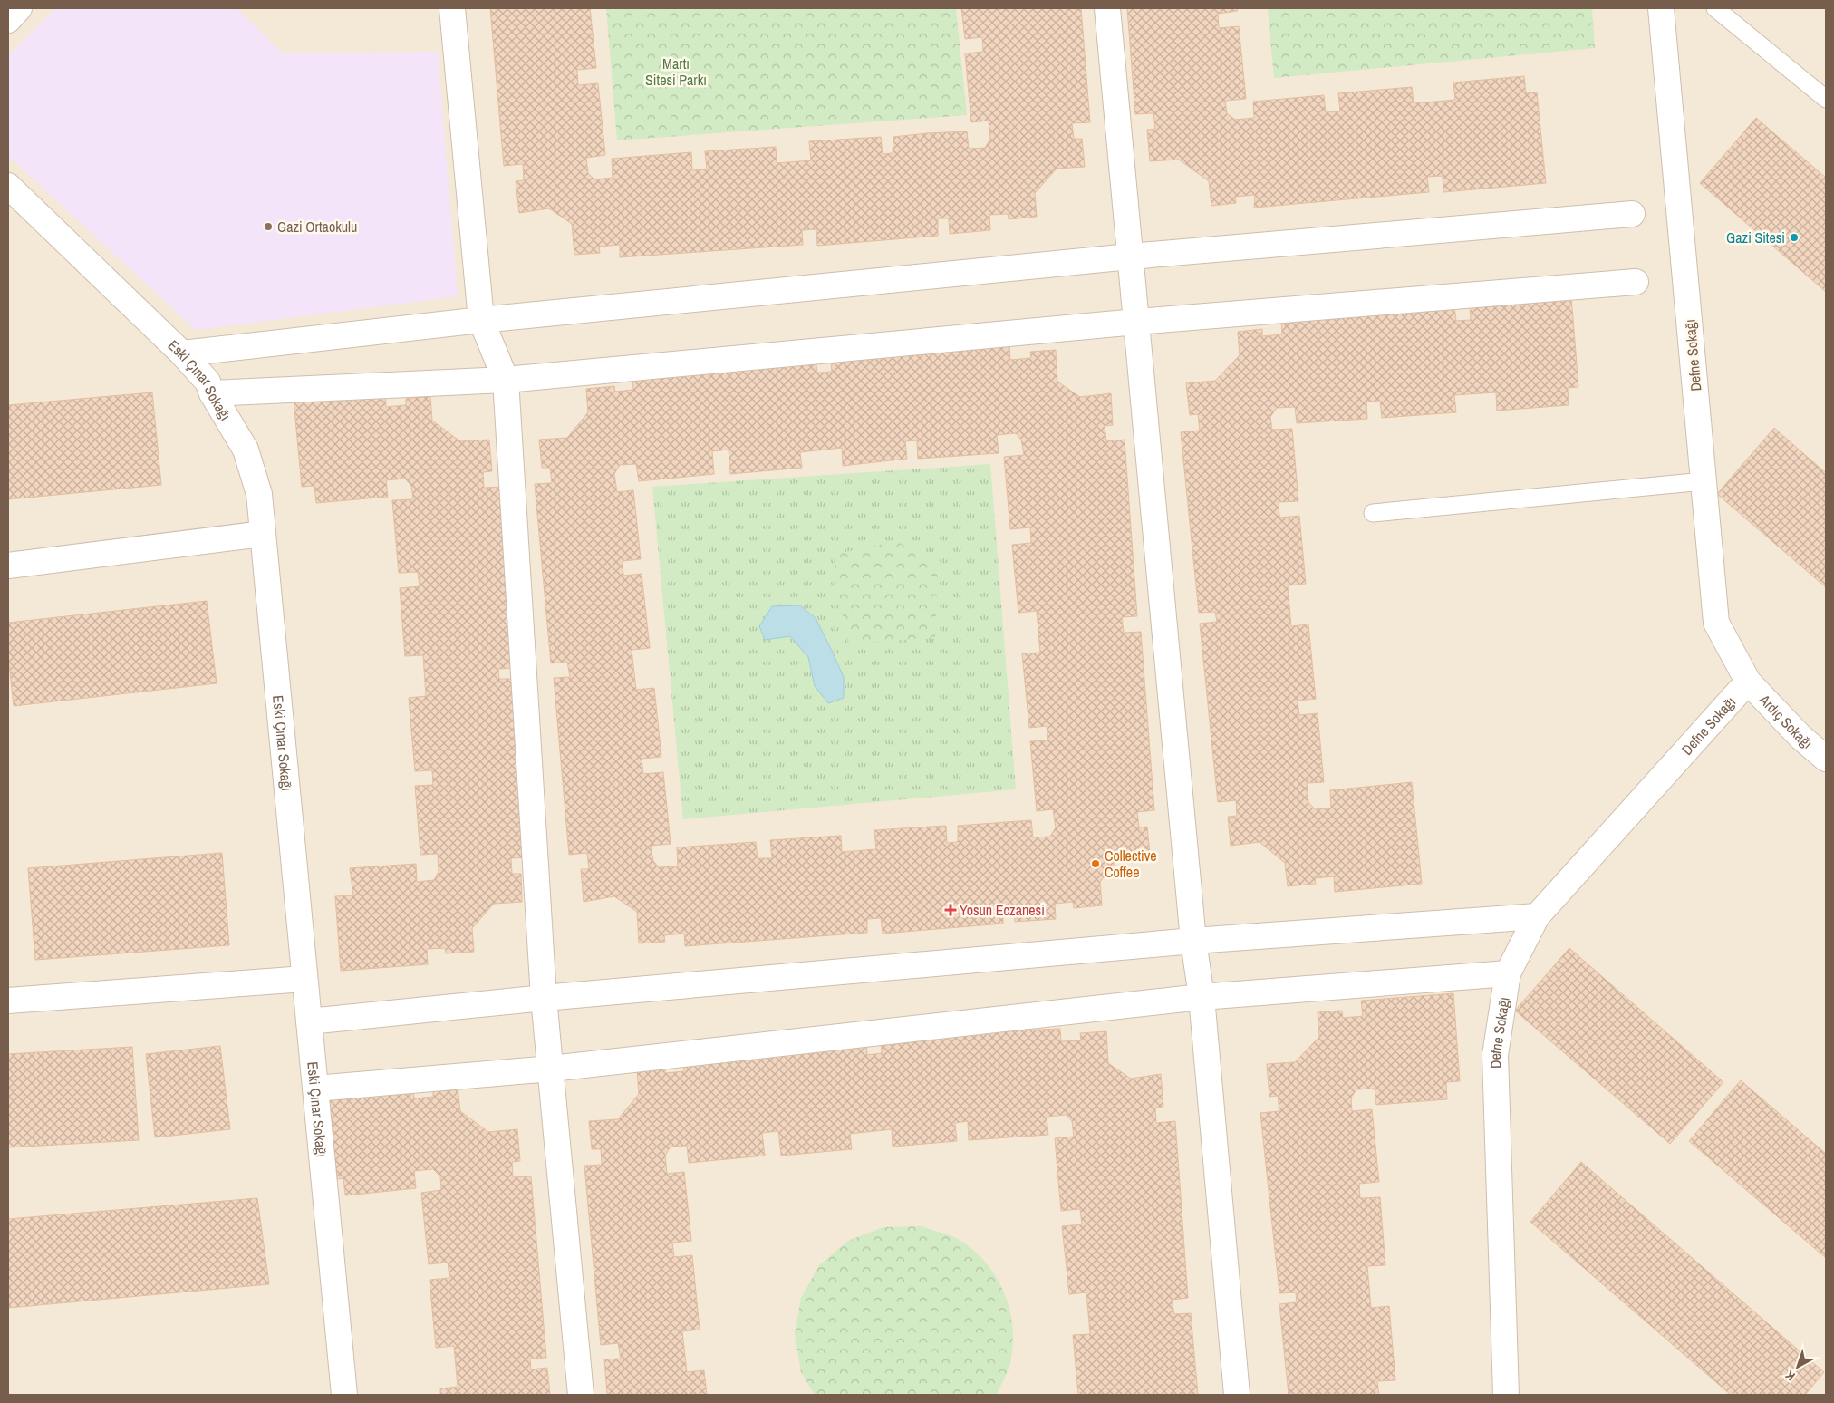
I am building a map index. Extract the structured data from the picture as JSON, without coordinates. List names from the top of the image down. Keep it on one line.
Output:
{"streets":{"street":["Defne Sokağı","Eski Çınar Sokağı","Ardıç Sokağı"]},"crossings":[["Defne Sokağı","Ardıç Sokağı"]],"parks":["Martı Sitesi Parkı"],"places":{"other":["Gazi Ortaokulu","Gazi Sitesi","Collective Coffee"],"health":["Yosun Eczanesi"]},"north":"bottom left"}
